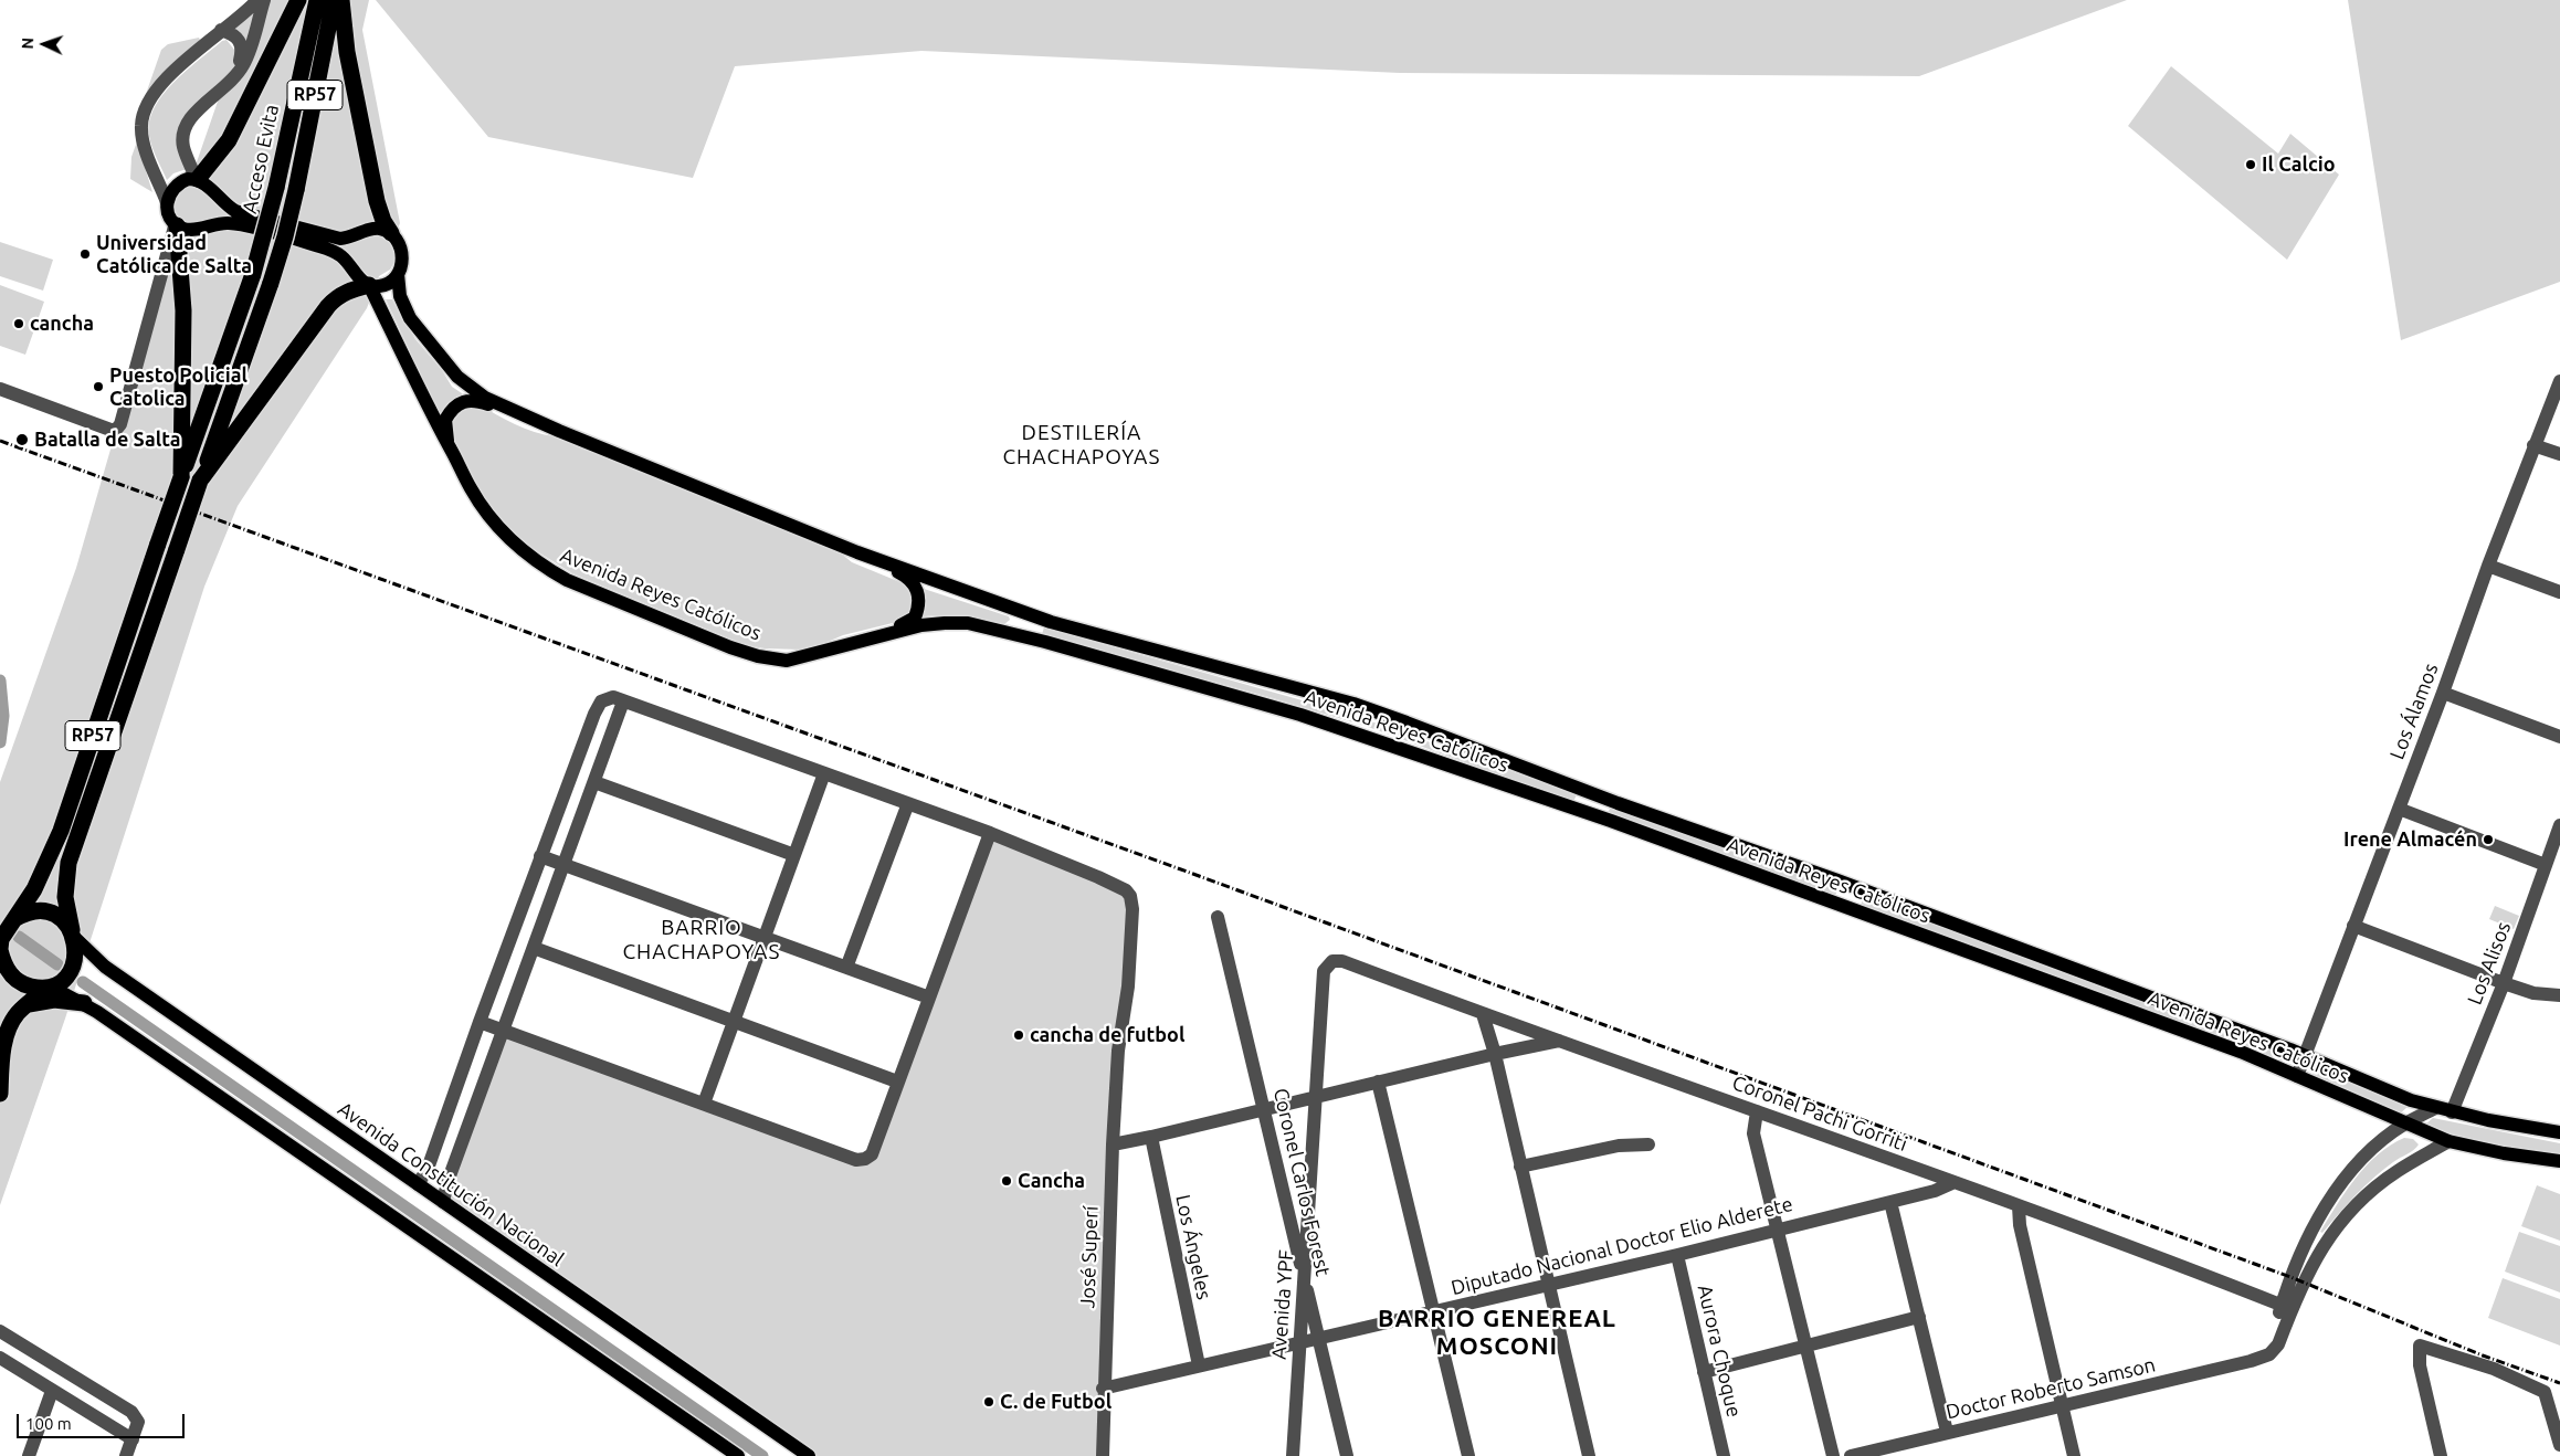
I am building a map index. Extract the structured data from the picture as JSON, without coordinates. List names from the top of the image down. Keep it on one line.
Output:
{"streets":{"highway":["RP57","Acceso Evita"],"main road":["Avenida Reyes Católicos","Avenida Constitución Nacional"],"street":["Los Álamos","Los Alisos","Coronel Pachi Gorriti","Coronel Carlos Forest","Diputado Nacional Doctor Elio Alderete","Los Ángeles","José Superí","Avenida YPF","Aurora Choque","Doctor Roberto Samson"]},"crossings":[["RP57","Acceso Evita"],["RP57","Avenida Constitución Nacional"],["Acceso Evita","Avenida Constitución Nacional"],["Avenida Reyes Católicos","Los Álamos"],["Avenida Reyes Católicos","Los Alisos"],["Avenida Reyes Católicos","Doctor Roberto Samson"],["Coronel Pachi Gorriti","Diputado Nacional Doctor Elio Alderete"],["Coronel Pachi Gorriti","Avenida YPF"],["Coronel Pachi Gorriti","Doctor Roberto Samson"],["Coronel Carlos Forest","Diputado Nacional Doctor Elio Alderete"],["Coronel Carlos Forest","Avenida YPF"],["Diputado Nacional Doctor Elio Alderete","Los Ángeles"],["Diputado Nacional Doctor Elio Alderete","José Superí"],["Diputado Nacional Doctor Elio Alderete","Avenida YPF"],["Diputado Nacional Doctor Elio Alderete","Aurora Choque"]],"districts":["DESTILERÍA CHACHAPOYAS","BARRIO CHACHAPOYAS","BARRIO GENEREAL MOSCONI"],"places":["Il Calcio","Universidad Católica de Salta","cancha","Puesto Policial Catolica","Batalla de Salta","Irene Almacén","cancha de futbol","Cancha","C. de Futbol"],"scale_bar":"100 m","north":"left"}
